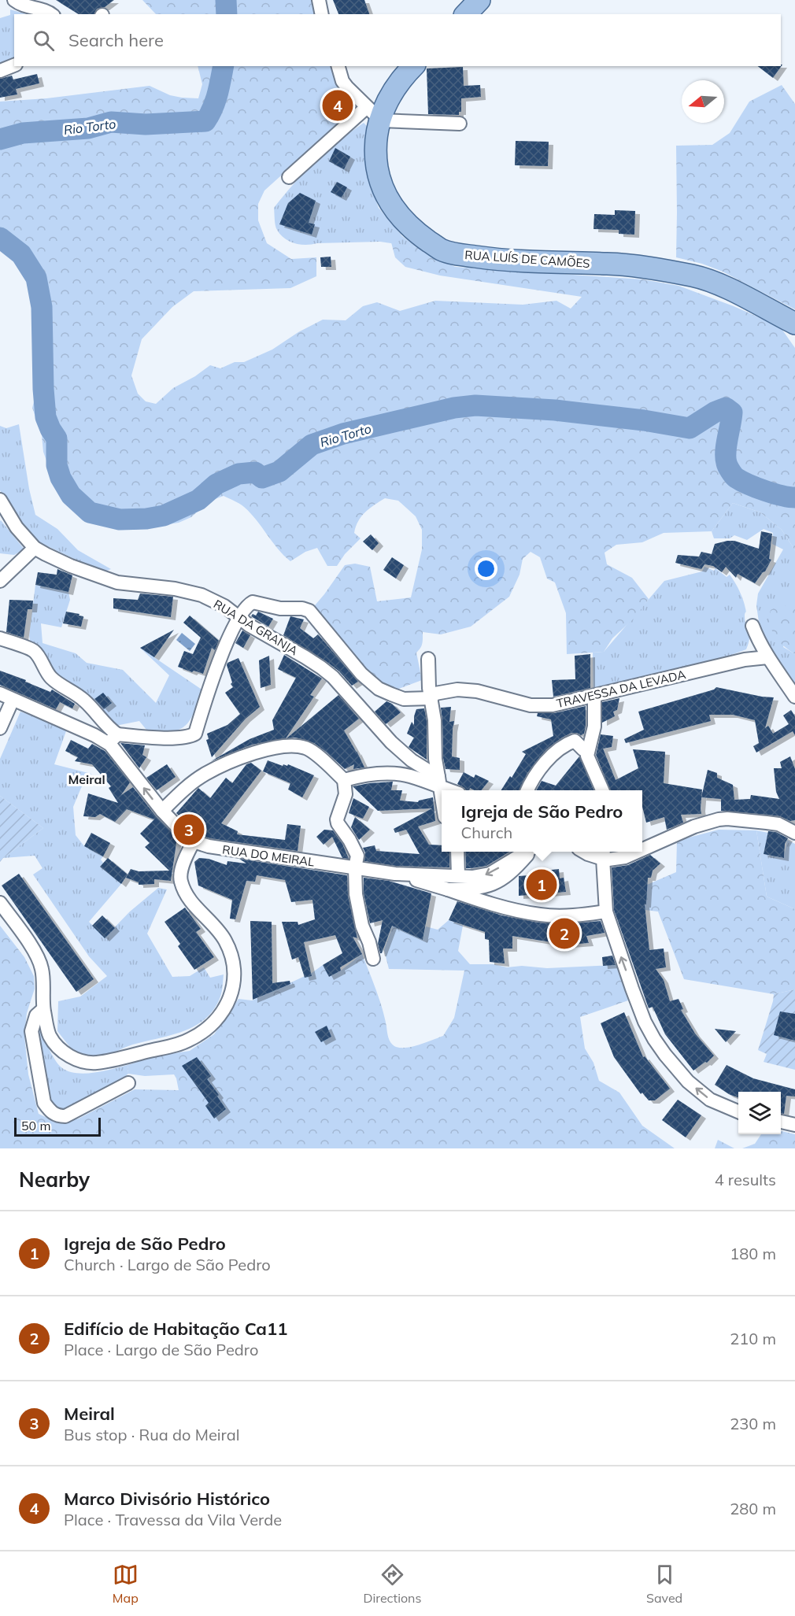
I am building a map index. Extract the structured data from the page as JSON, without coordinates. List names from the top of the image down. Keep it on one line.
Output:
{"streets":{"main road":["RUA LUÍS DE CAMÕES"],"street":["RUA DA GRANJA","TRAVESSA DA LEVADA","RUA DO MEIRAL"]},"crossings":[["RUA DA GRANJA","TRAVESSA DA LEVADA"]],"districts":["Meiral"],"water":["Rio Torto"],"scale_bar":"50 m","north":"left","page":{"search":"Search here","pins":["4","3","1","2"],"popup":["Igreja de São Pedro","Church"],"scale":"50 m","heading":["Nearby","4 results"],"list":[{"mark":"1","name":"Igreja de São Pedro","note":"Church · Largo de São Pedro","value":"180 m"},{"mark":"2","name":"Edifício de Habitação Ca11","note":"Place · Largo de São Pedro","value":"210 m"},{"mark":"3","name":"Meiral","note":"Bus stop · Rua do Meiral","value":"230 m"},{"mark":"4","name":"Marco Divisório Histórico","note":"Place · Travessa da Vila Verde","value":"280 m"}],"nav":["Map","Directions","Saved"]}}
